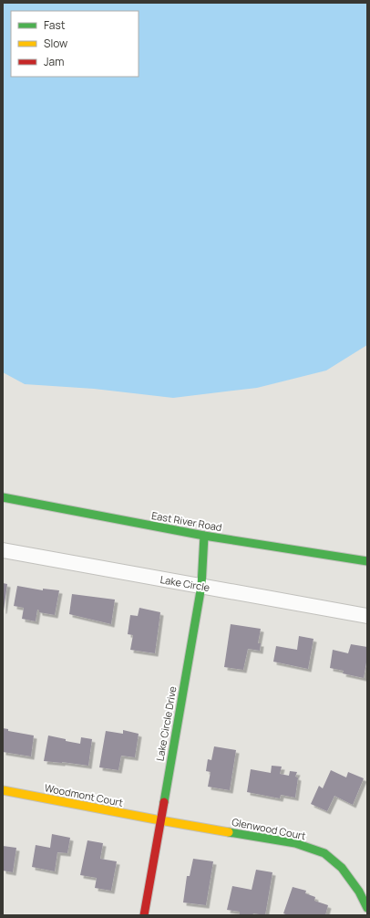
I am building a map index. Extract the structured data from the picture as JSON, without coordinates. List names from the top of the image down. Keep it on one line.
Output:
{"streets":{"street":["East River Road","Lake Circle","Lake Circle Drive","Woodmont Court","Glenwood Court"]},"crossings":[["East River Road","Lake Circle Drive"],["Lake Circle","Lake Circle Drive"],["Lake Circle Drive","Woodmont Court"],["Lake Circle Drive","Glenwood Court"],["Woodmont Court","Glenwood Court"]],"legend":["Fast","Slow","Jam"]}
